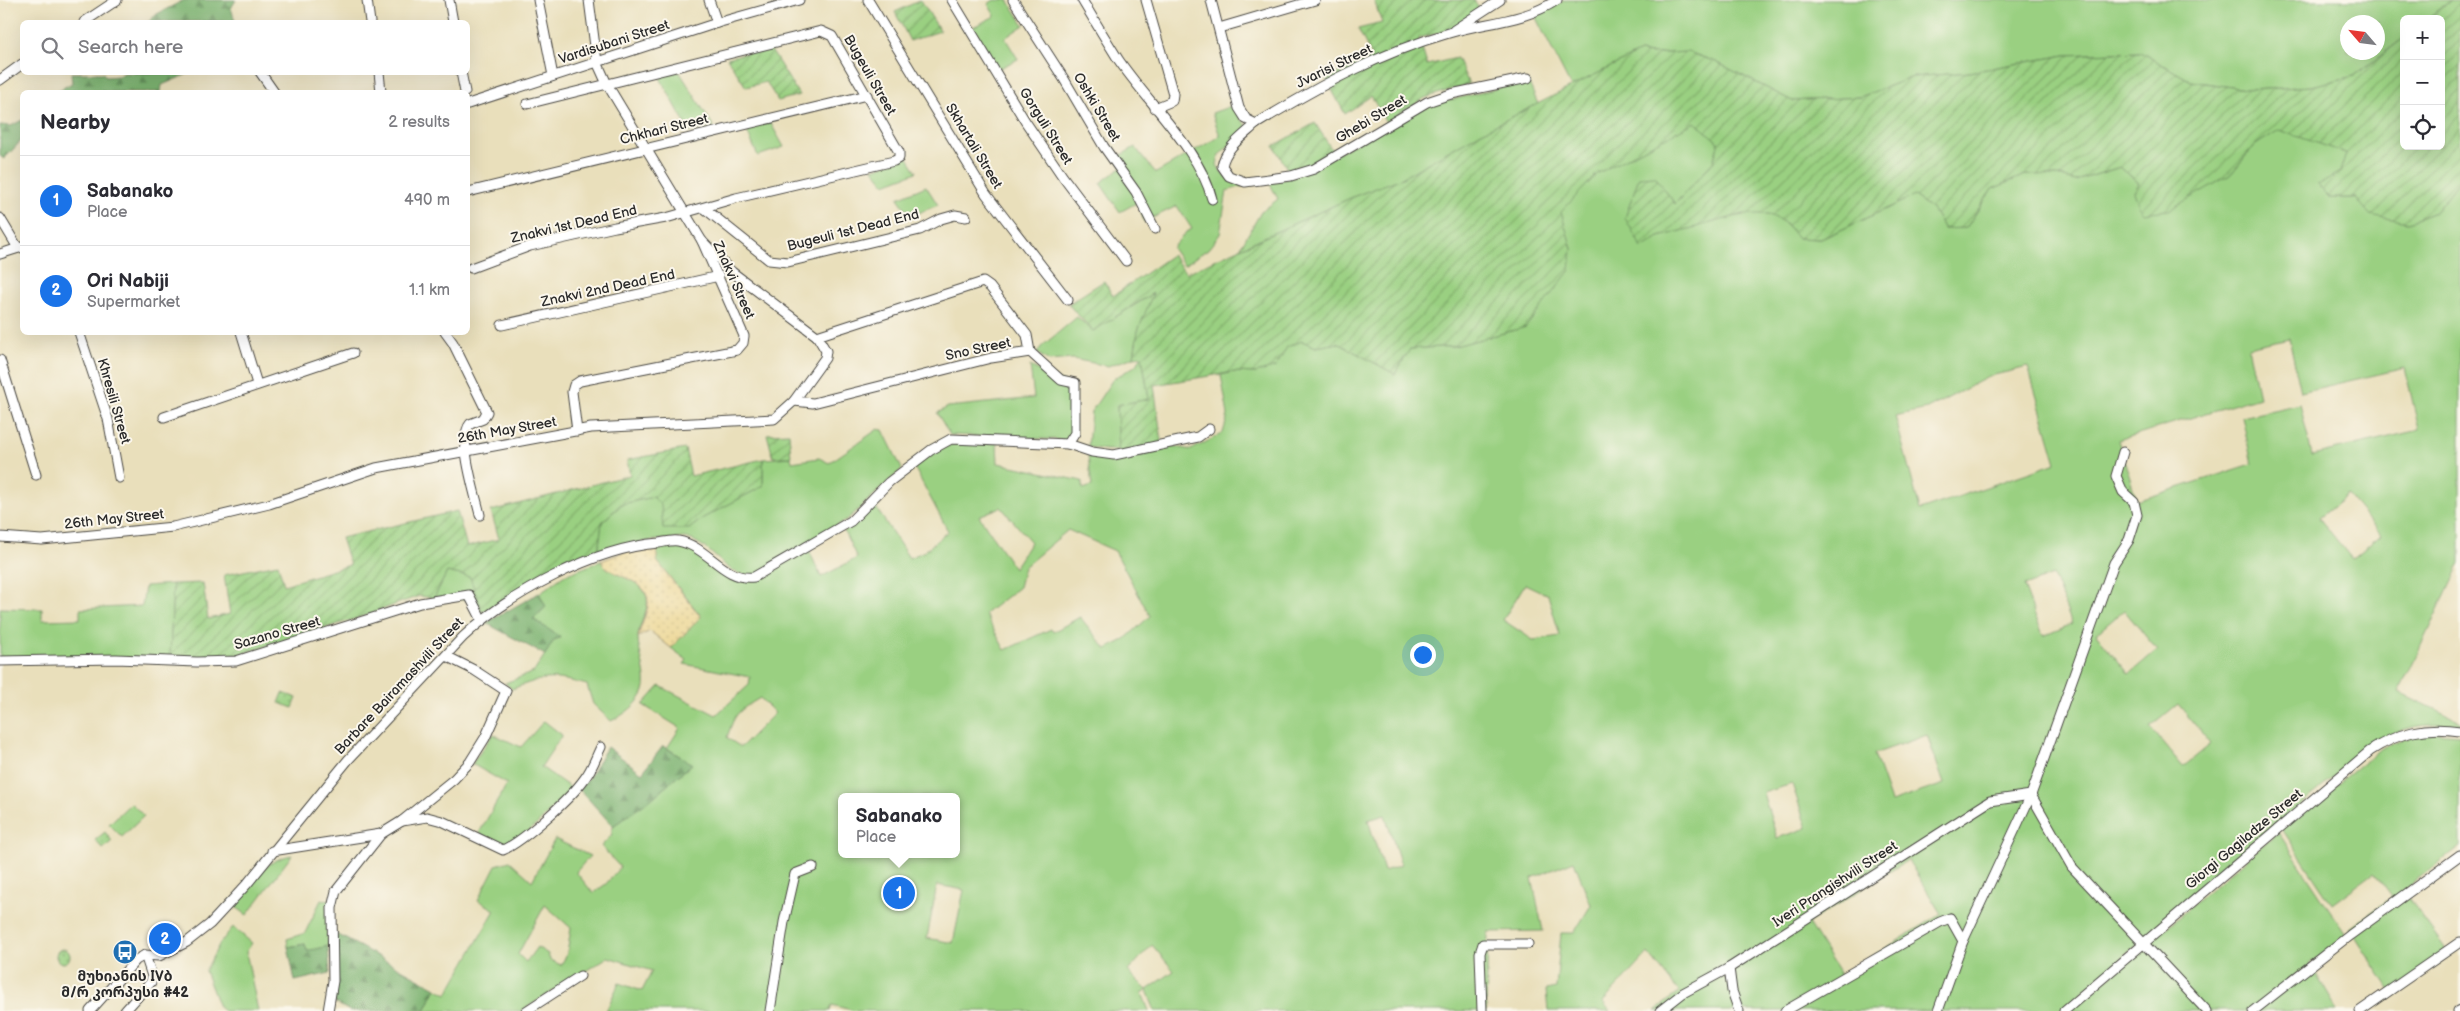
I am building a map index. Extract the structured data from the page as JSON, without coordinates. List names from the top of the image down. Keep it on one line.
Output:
{"streets":{"street":["Vardisubani Street","Jvarisi Street","Bugeuli Street","Oshki Street","Ghebi Street","Gorguli Street","Chkhari Street","Skhartali Street","Znakvi 1st Dead End","Bugeuli 1st Dead End","Znakvi Street","Znakvi 2nd Dead End","Sno Street","Khresili Street","26th May Street","Sazano Street","Barbare Bairamashvili Street","Giorgi Gagiladze Street","Iveri Prangishvili Street"]},"crossings":[["Vardisubani Street","Znakvi Street"],["Jvarisi Street","Ghebi Street"],["Bugeuli Street","Chkhari Street"],["Bugeuli Street","Znakvi 1st Dead End"],["Bugeuli Street","Bugeuli 1st Dead End"],["Bugeuli Street","Znakvi Street"],["Chkhari Street","Znakvi Street"],["Znakvi 1st Dead End","Znakvi Street"],["Znakvi Street","Znakvi 2nd Dead End"],["Znakvi Street","26th May Street"],["Sno Street","26th May Street"],["Sazano Street","Barbare Bairamashvili Street"]],"places":{"bus stop":["მუხიანის IVბ მ/რ კორპუსი #42"]},"north":"top left","page":{"map_buttons":["+","−"],"search":"Search here","heading":["Nearby","2 results"],"list":[{"mark":"1","name":"Sabanako","note":"Place","value":"490 m"},{"mark":"2","name":"Ori Nabiji","note":"Supermarket","value":"1.1 km"}],"popup":["Sabanako","Place"],"pins":["1","2"]}}
